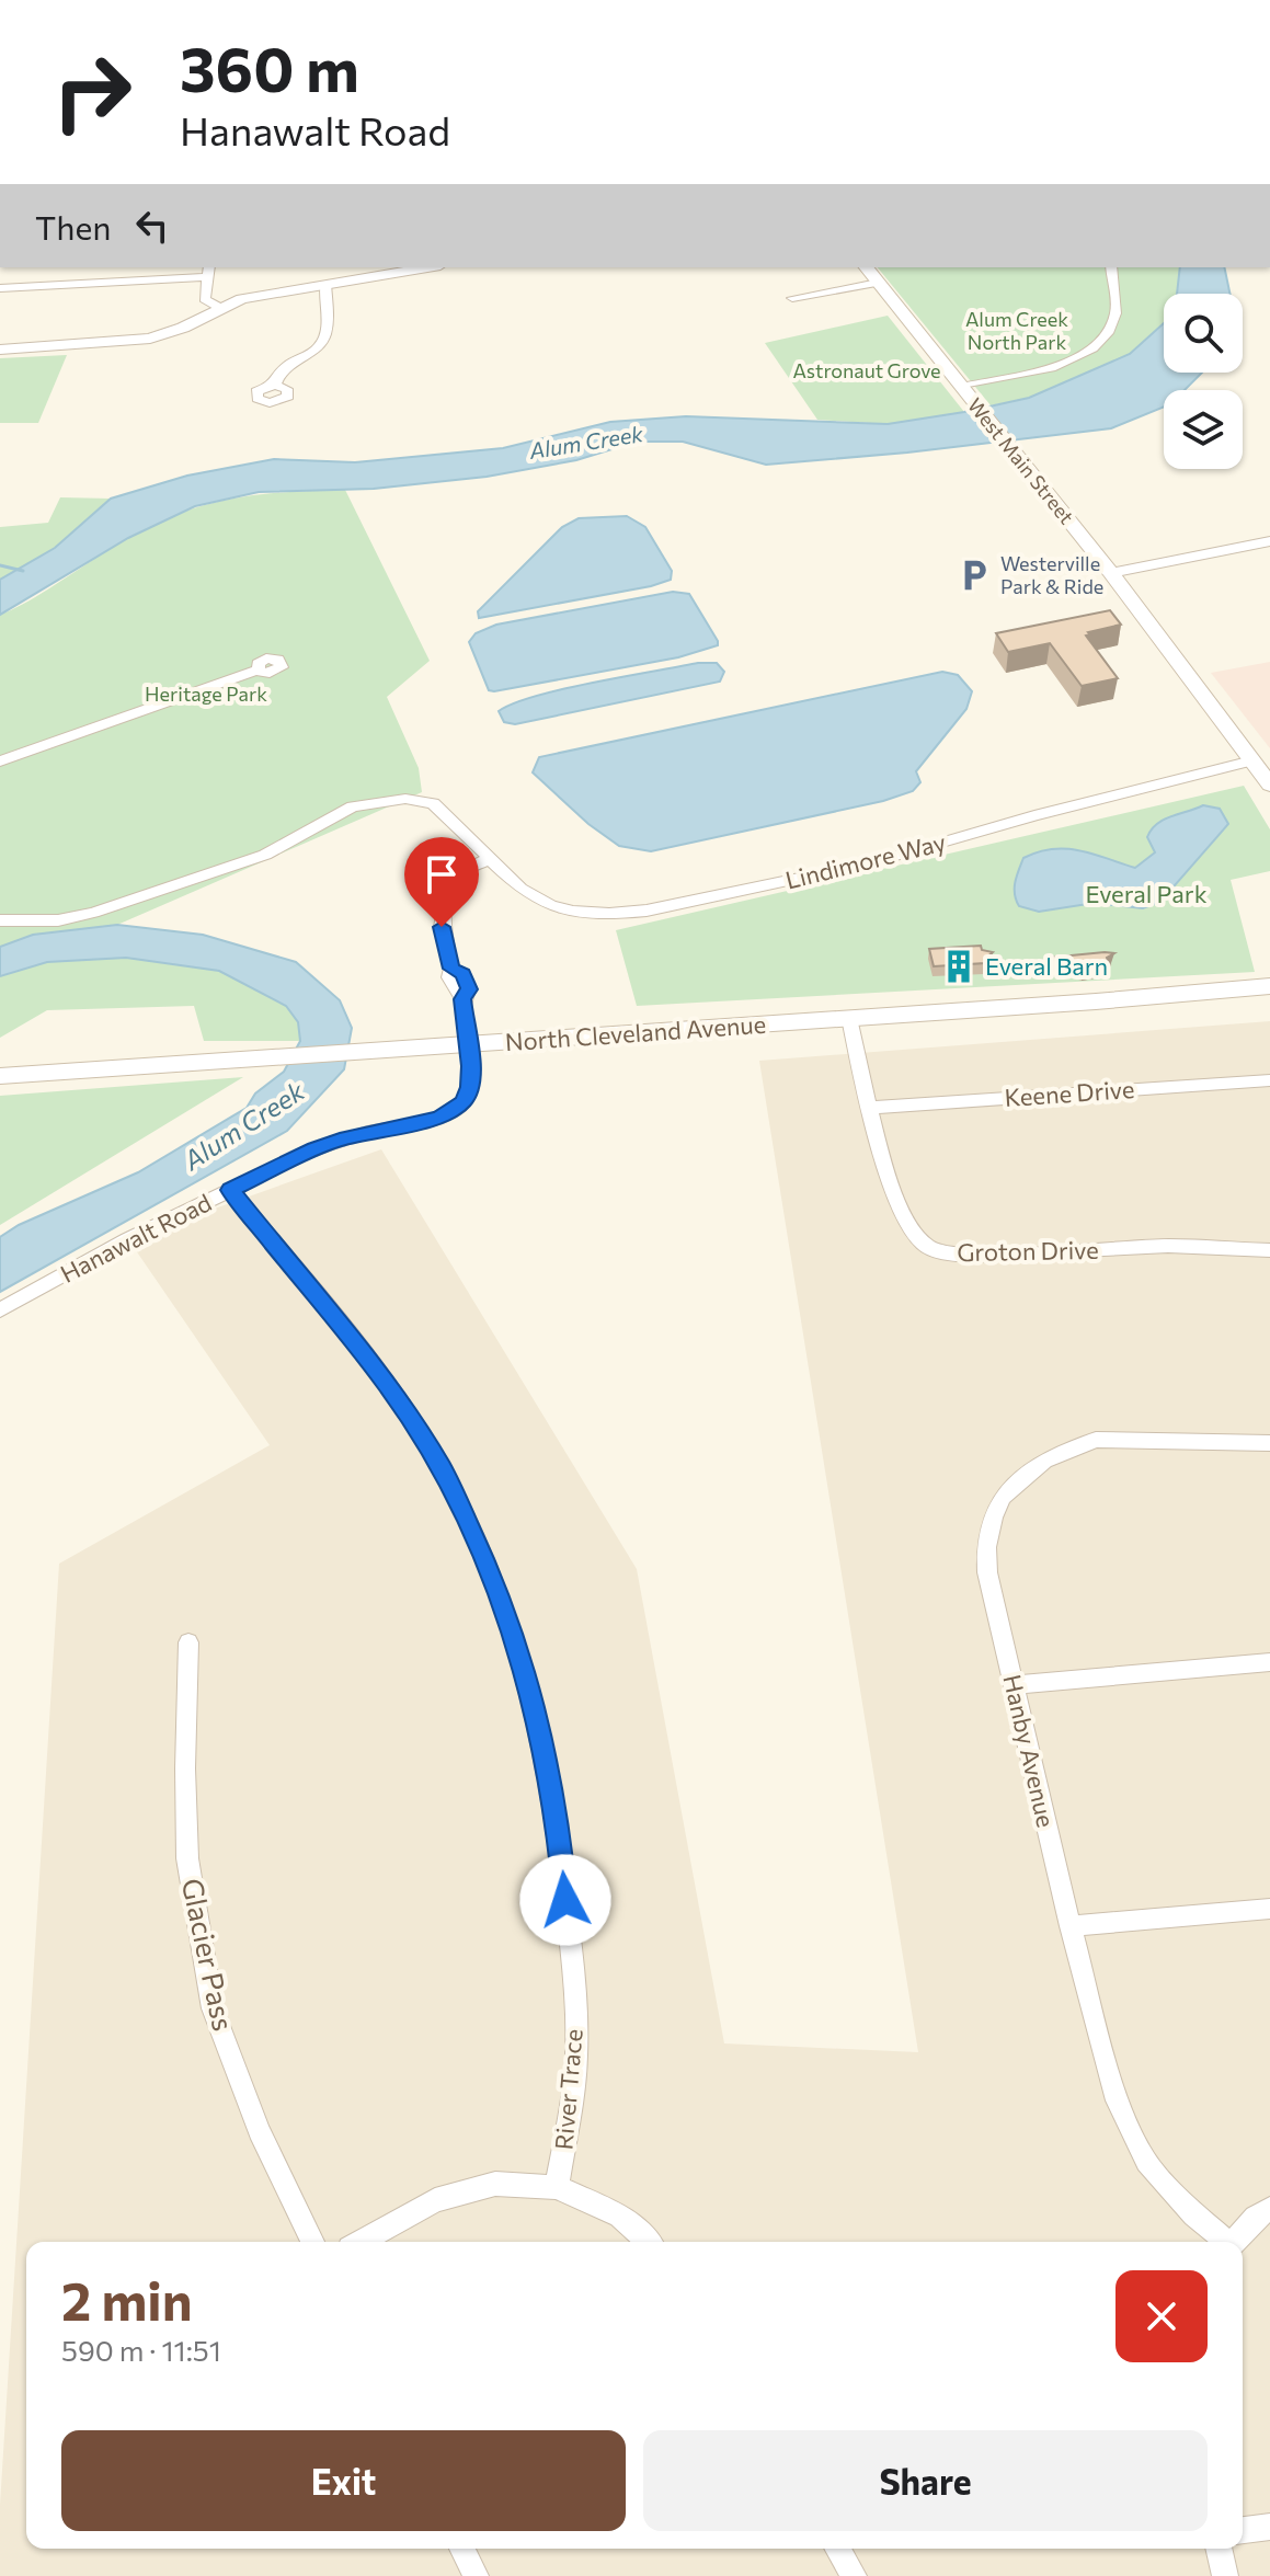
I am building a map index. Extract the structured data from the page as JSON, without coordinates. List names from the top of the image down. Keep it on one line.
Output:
{"streets":{"main road":["West Main Street","North Cleveland Avenue"],"street":["Lindimore Way","Keene Drive","Hanawalt Road","Groton Drive","Hanby Avenue","Glacier Pass","River Trace"]},"crossings":[["West Main Street","Lindimore Way"],["Lindimore Way","Hanawalt Road"],["North Cleveland Avenue","Hanawalt Road"],["North Cleveland Avenue","Groton Drive"],["Keene Drive","Groton Drive"],["Hanawalt Road","River Trace"]],"water":["Alum Creek"],"parks":["Alum Creek North Park","Astronaut Grove","Heritage Park","Everal Park"],"places":{"parking":["Westerville Park & Ride"],"building":["Everal Barn"]},"page":{"turn":["360 m","Hanawalt Road"],"then":"Then","heading":["2 min","590 m · 11:51"],"buttons":["Exit","Share"]}}
